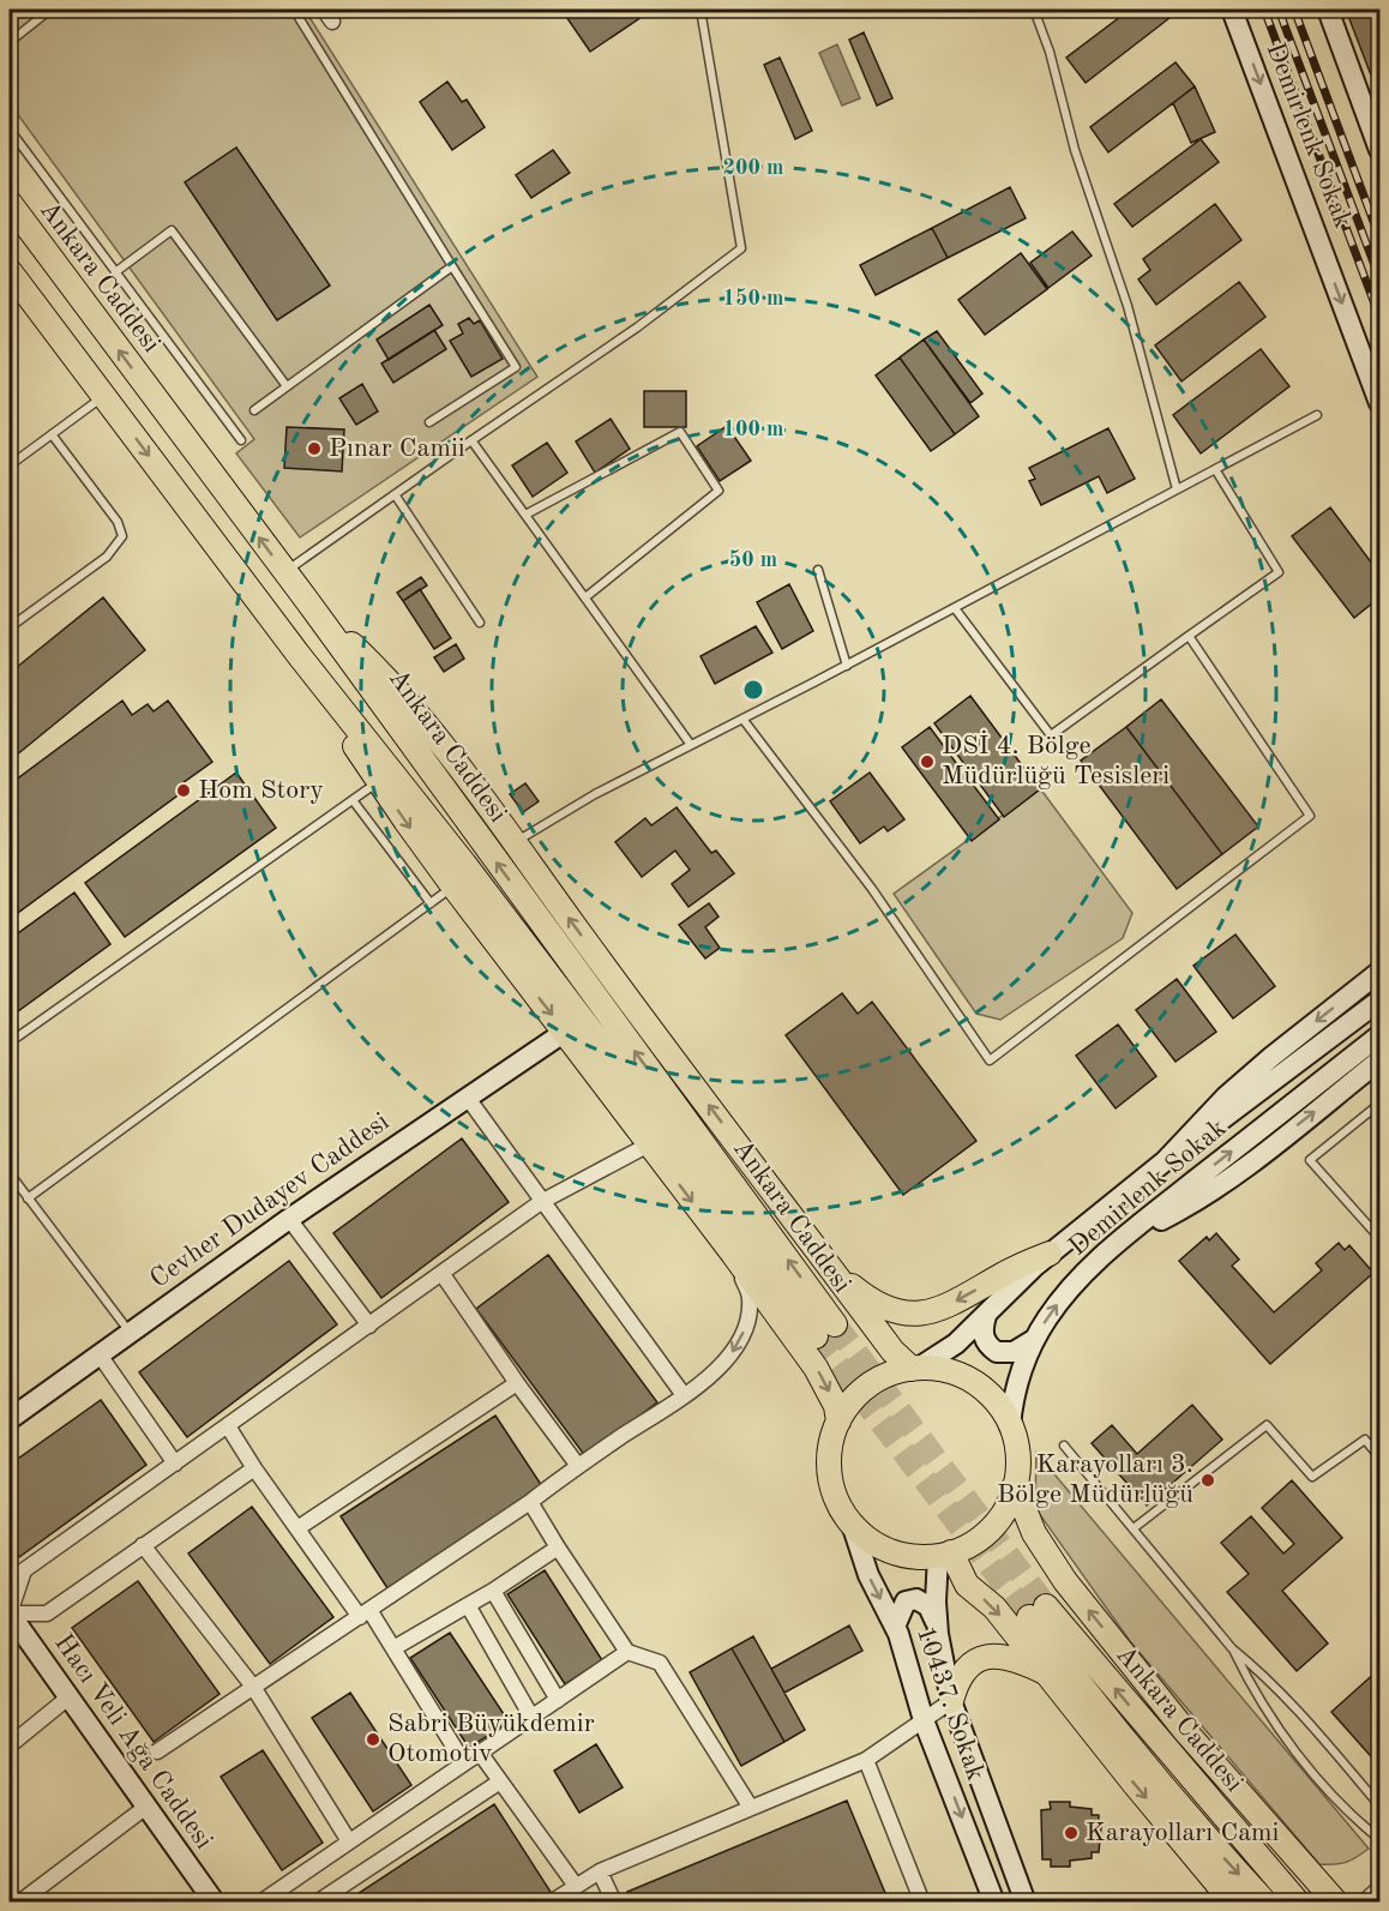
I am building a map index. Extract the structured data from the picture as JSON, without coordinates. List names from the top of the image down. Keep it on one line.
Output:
{"streets":{"main road":["Ankara Caddesi"],"street":["Demirlenk Sokak","Cevher Dudayev Caddesi","10437. Sokak","Hacı Veli Ağa Caddesi"]},"crossings":[["Demirlenk Sokak","10437. Sokak"]],"places":["Pınar Camii","DSİ 4. Bölge Müdürlüğü Tesisleri","Hom Story","Karayolları 3. Bölge Müdürlüğü","Sabri Büyükdemir Otomotiv","Karayolları Cami"],"rings":["200 m","150 m","100 m","50 m"]}
